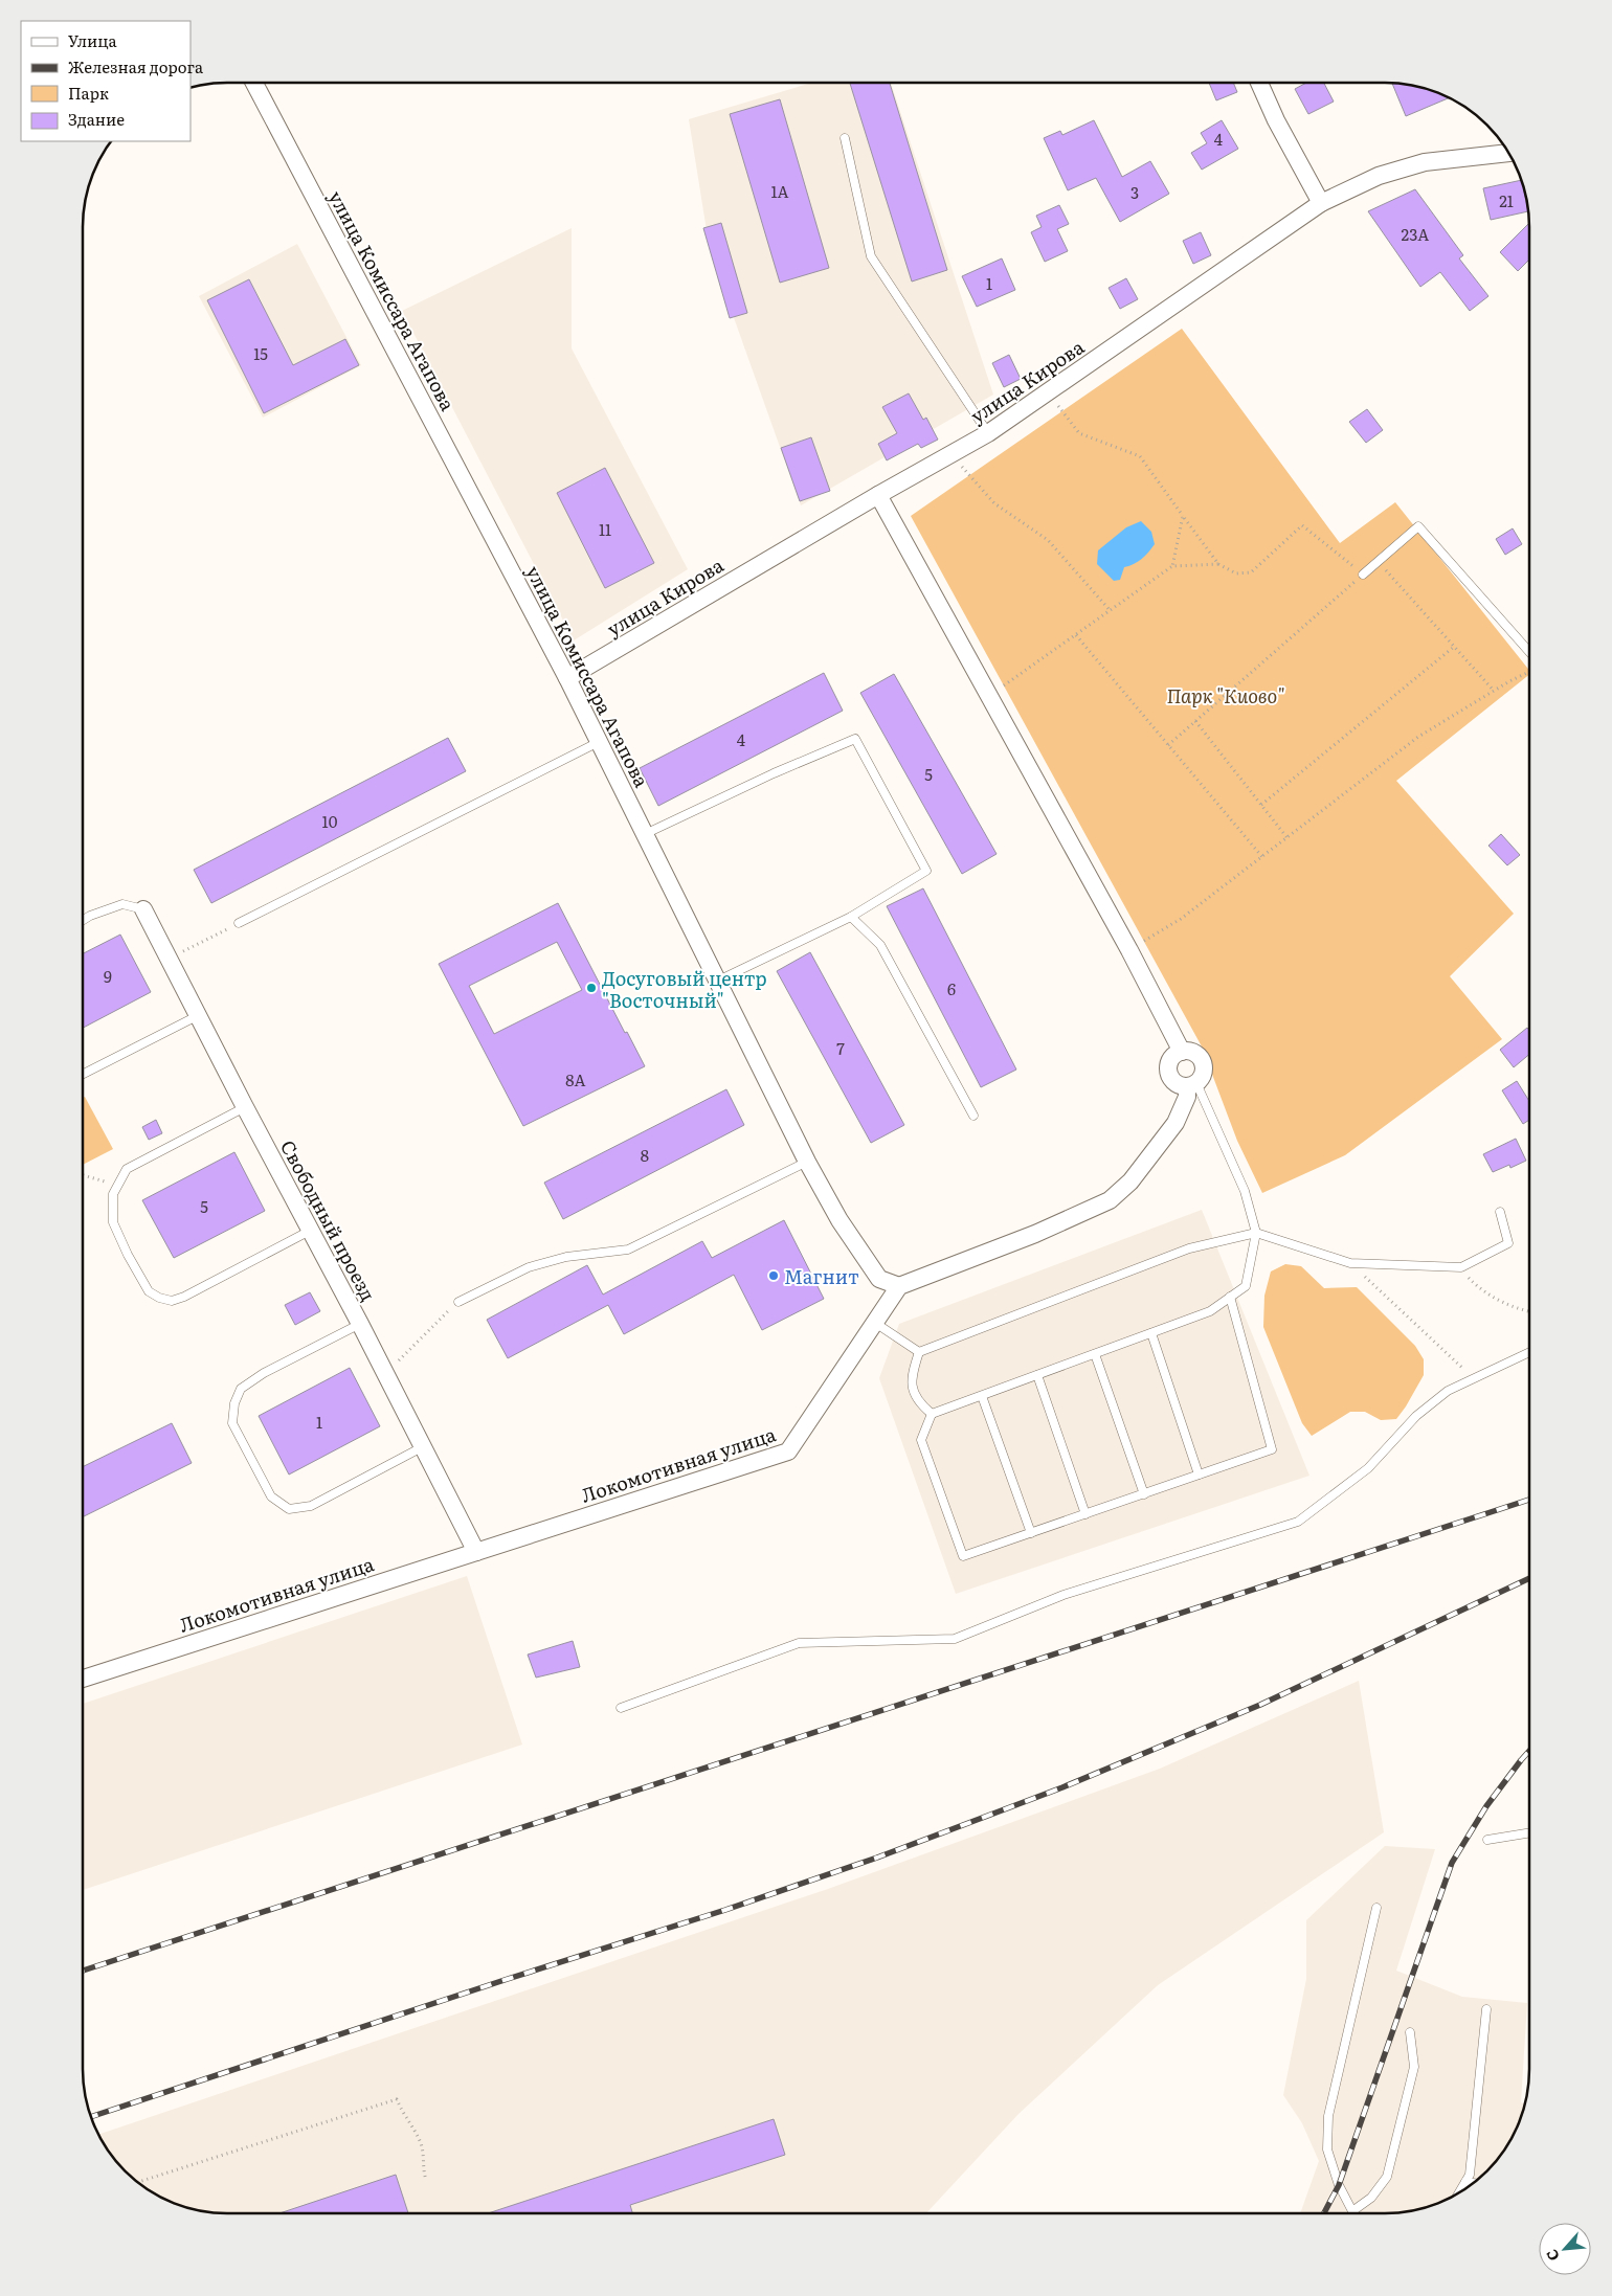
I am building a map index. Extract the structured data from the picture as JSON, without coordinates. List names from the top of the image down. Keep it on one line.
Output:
{"streets":{"street":["улица Комиссара Агапова","улица Кирова","Свободный проезд","Локомотивная улица"]},"crossings":[["улица Комиссара Агапова","улица Кирова"],["улица Комиссара Агапова","Локомотивная улица"],["Свободный проезд","Локомотивная улица"]],"parks":["Парк \"Киово\""],"places":["Досуговый центр \"Восточный\"","Магнит"],"house_numbers":["4","1А","3","21","23А","1","15","11","4","5","10","9","6","7","8А","8","5","1"],"legend":["Улица","Железная дорога","Парк","Здание"],"north":"bottom left"}
